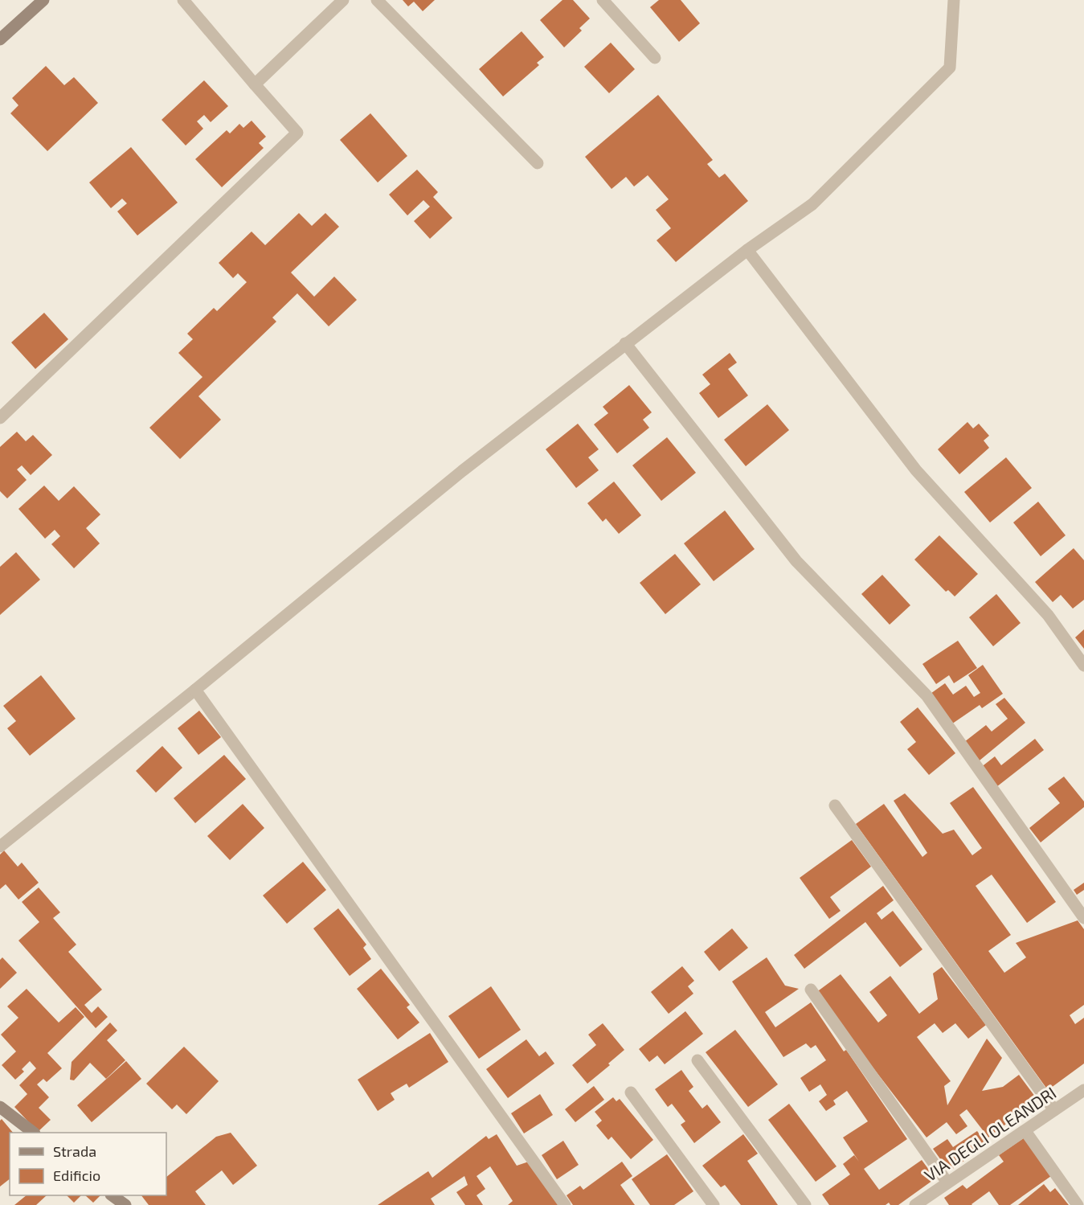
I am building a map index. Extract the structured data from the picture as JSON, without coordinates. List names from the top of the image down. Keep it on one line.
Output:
{"streets":{"street":["VIA DEGLI OLEANDRI"]},"legend":["Strada","Edificio"]}
